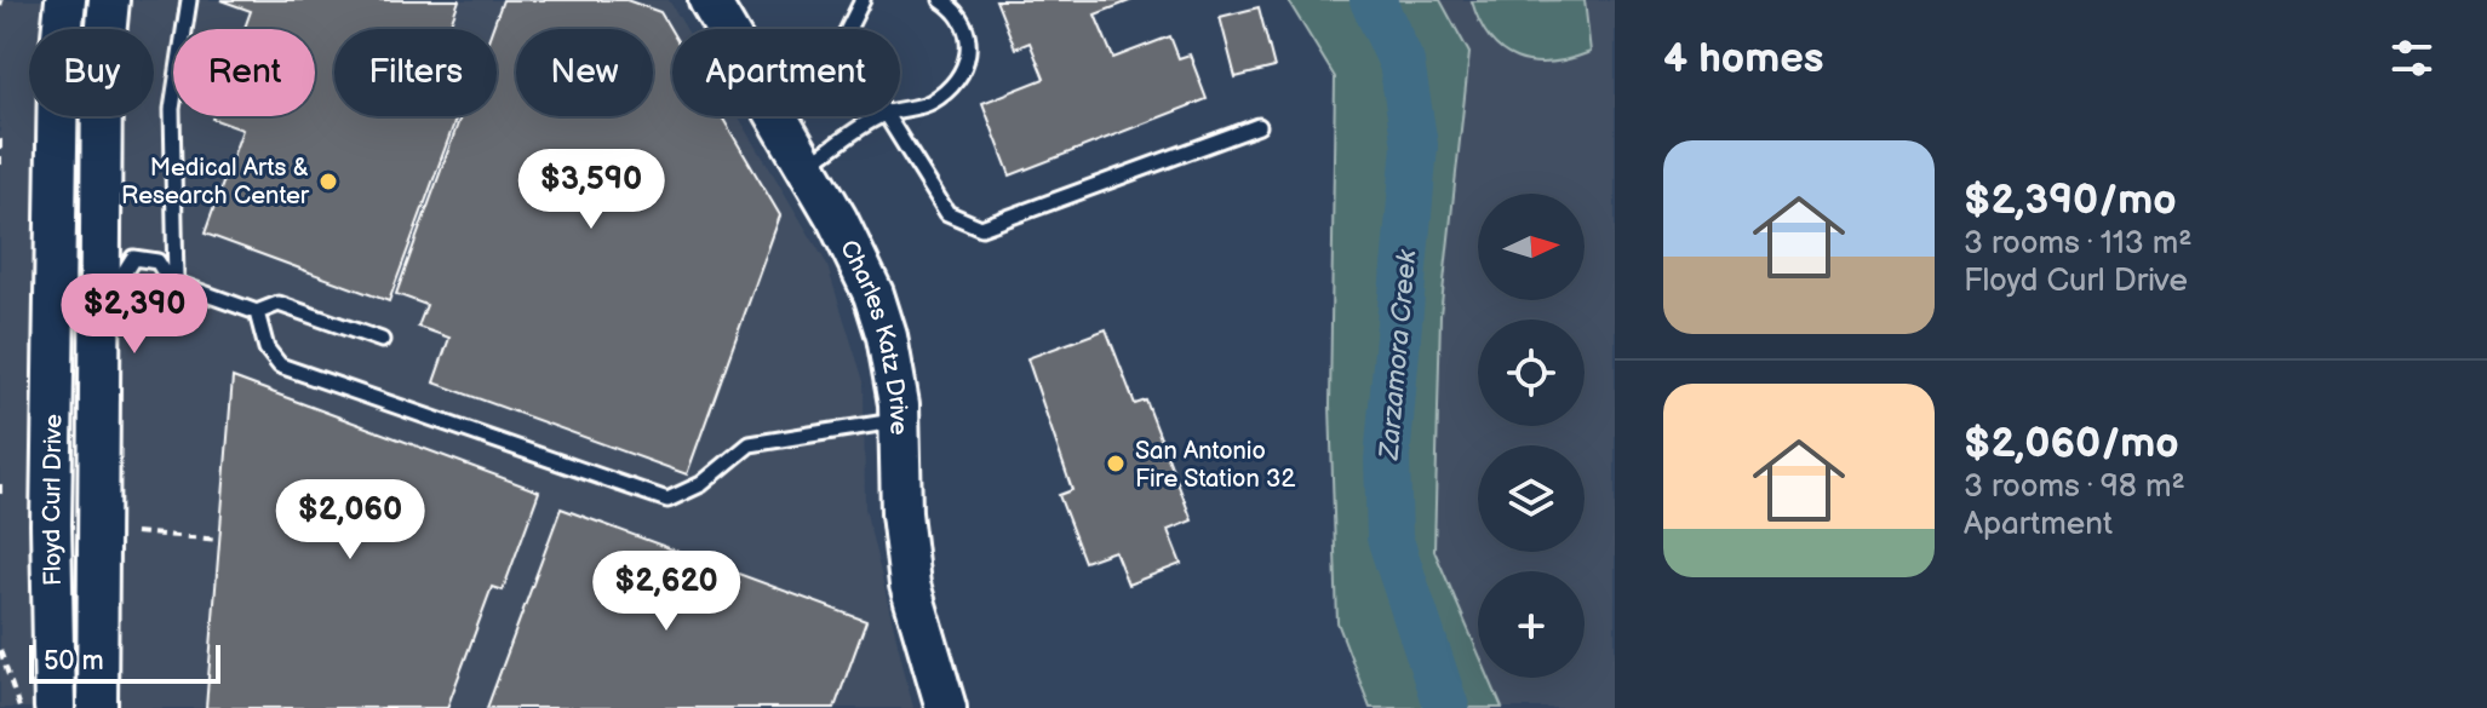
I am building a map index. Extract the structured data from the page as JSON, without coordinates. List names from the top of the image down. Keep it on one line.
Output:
{"streets":{"street":["Charles Katz Drive","Floyd Curl Drive"]},"water":["Zarzamora Creek"],"places":["Medical Arts & Research Center","San Antonio Fire Station 32"],"scale_bar":"50 m","north":"right","page":{"heading":"4 homes","chip":["Buy","Rent","Filters","New","Apartment"],"list":[{"name":"$2,390/mo","note":"3 rooms · 113 m² · Floyd Curl Drive"},{"name":"$2,060/mo","note":"3 rooms · 98 m² · Apartment"}],"price":["$3,590","$2,390","$2,060","$2,620"],"map_buttons":"+","scale":"50 m"}}
